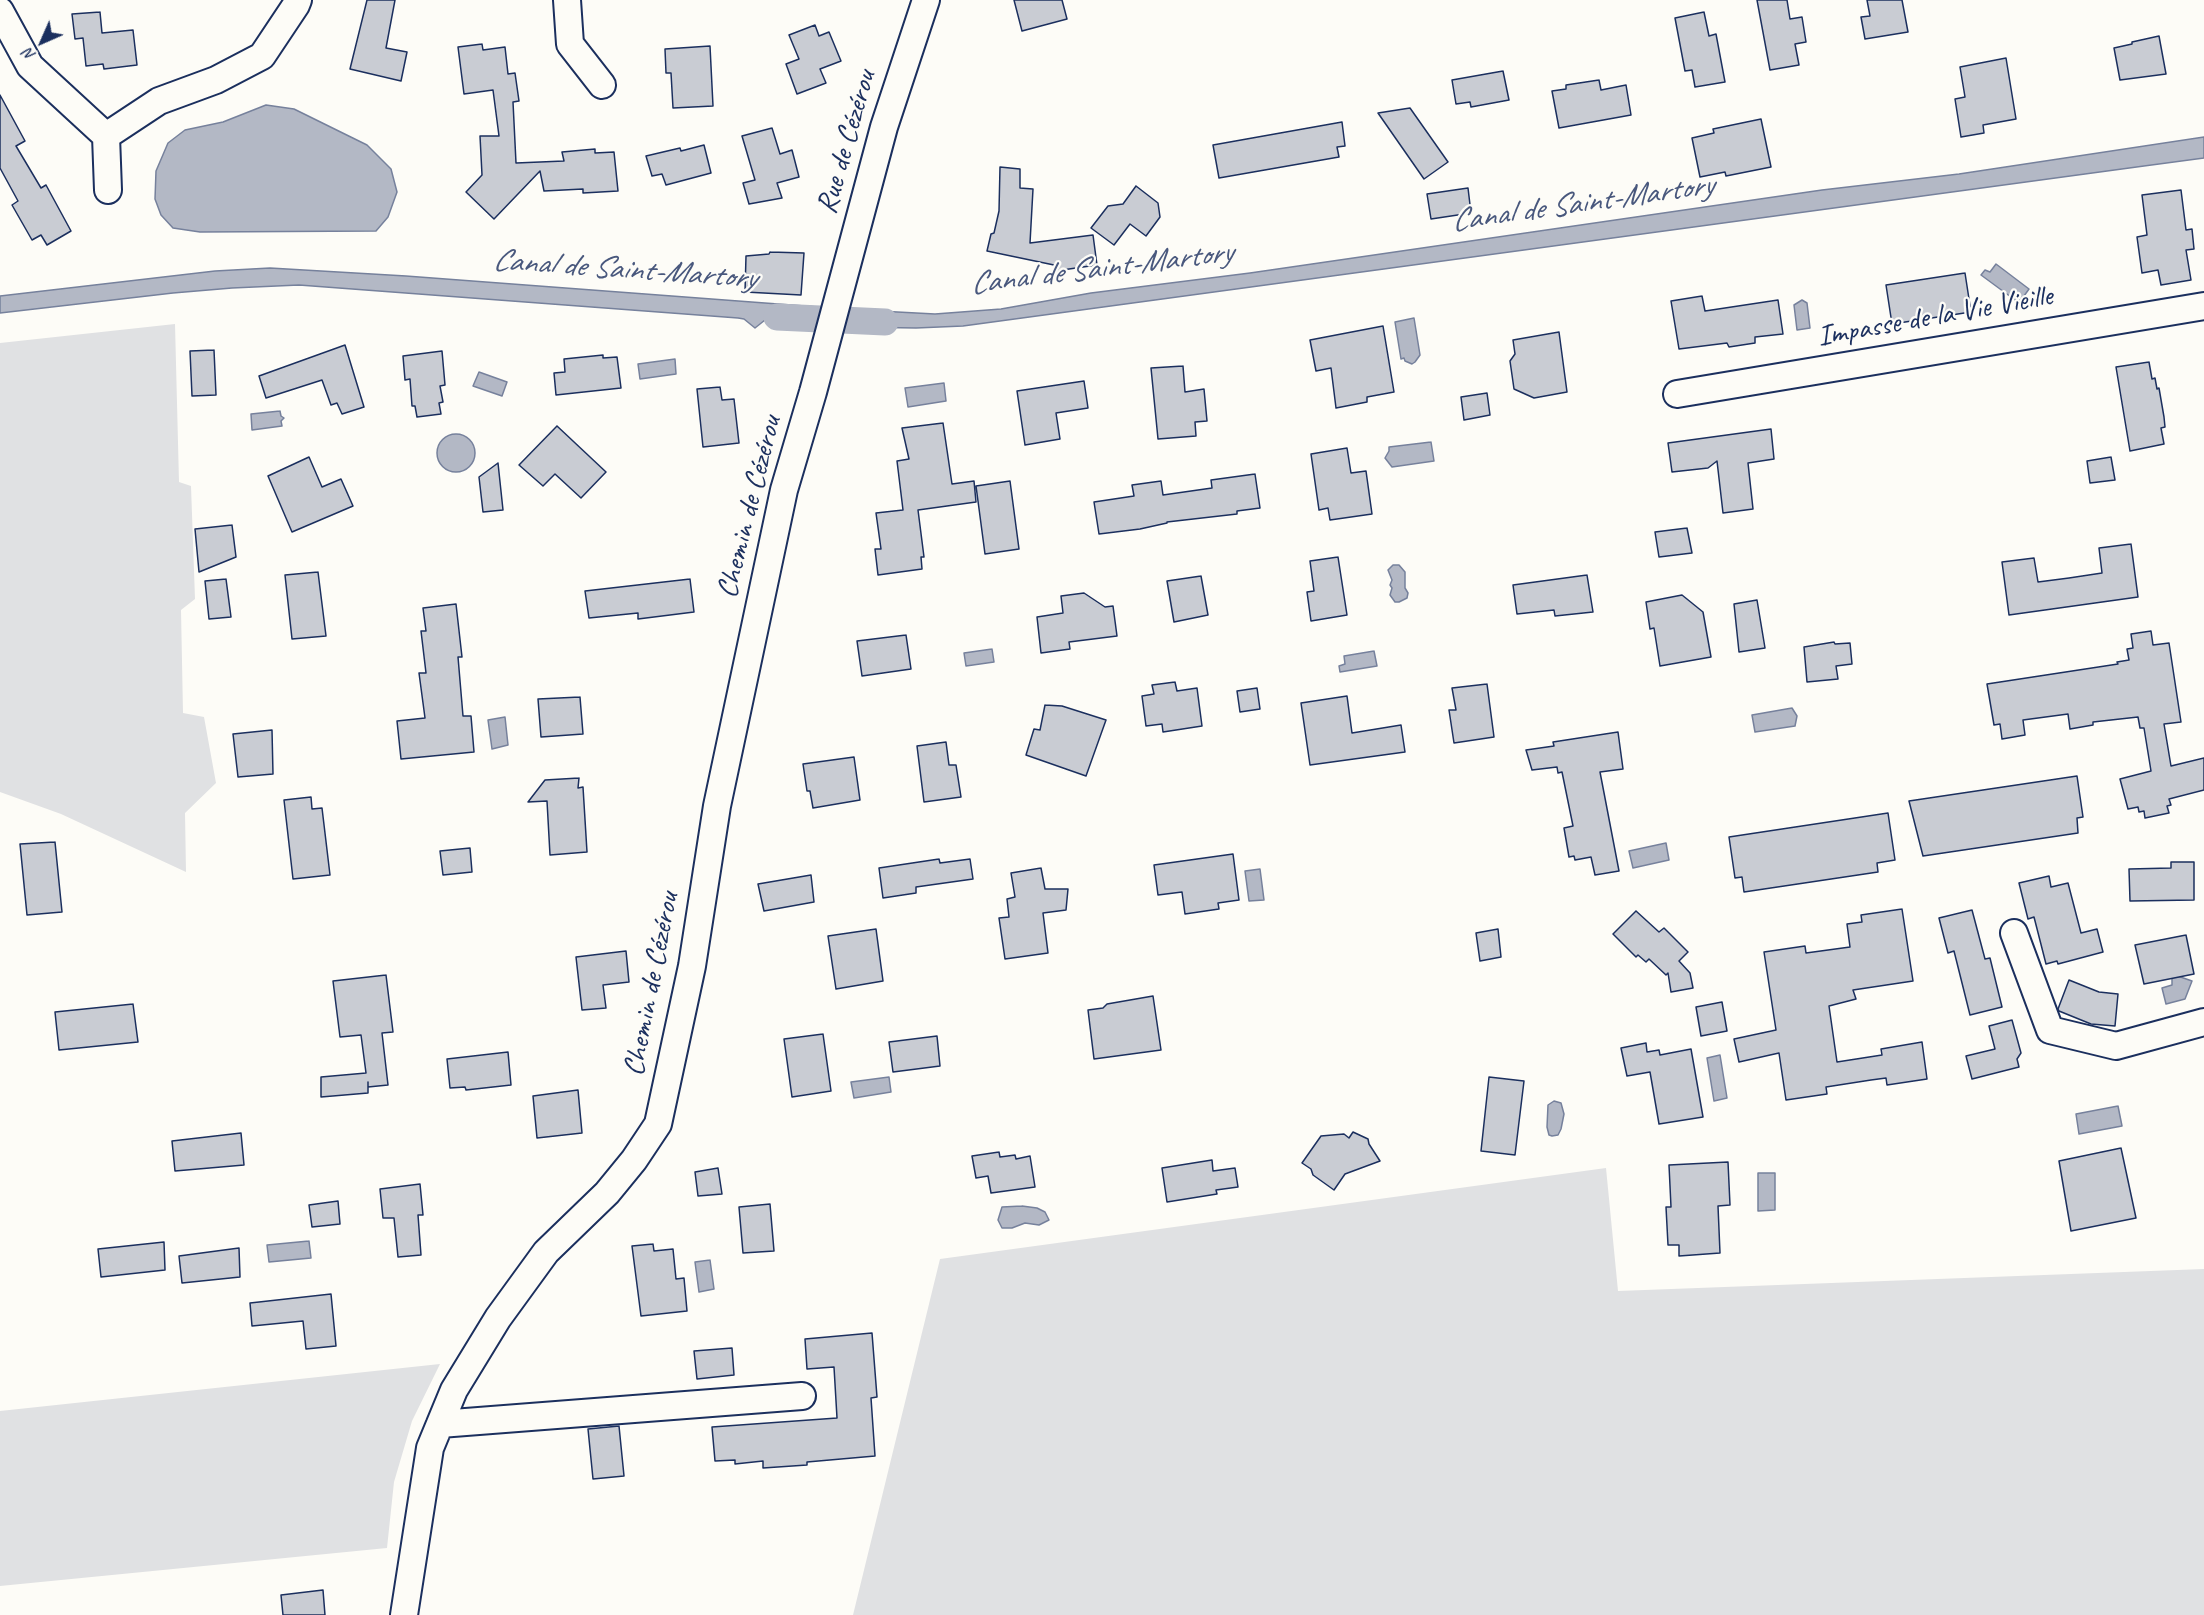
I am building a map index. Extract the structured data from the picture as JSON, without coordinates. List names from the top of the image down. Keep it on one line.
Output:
{"streets":{"street":["Rue de Cézérou","Impasse de la Vie Vieille","Chemin de Cézérou"]},"crossings":[["Rue de Cézérou","Chemin de Cézérou"]],"water":["Canal de Saint-Martory"],"north":"bottom left"}
